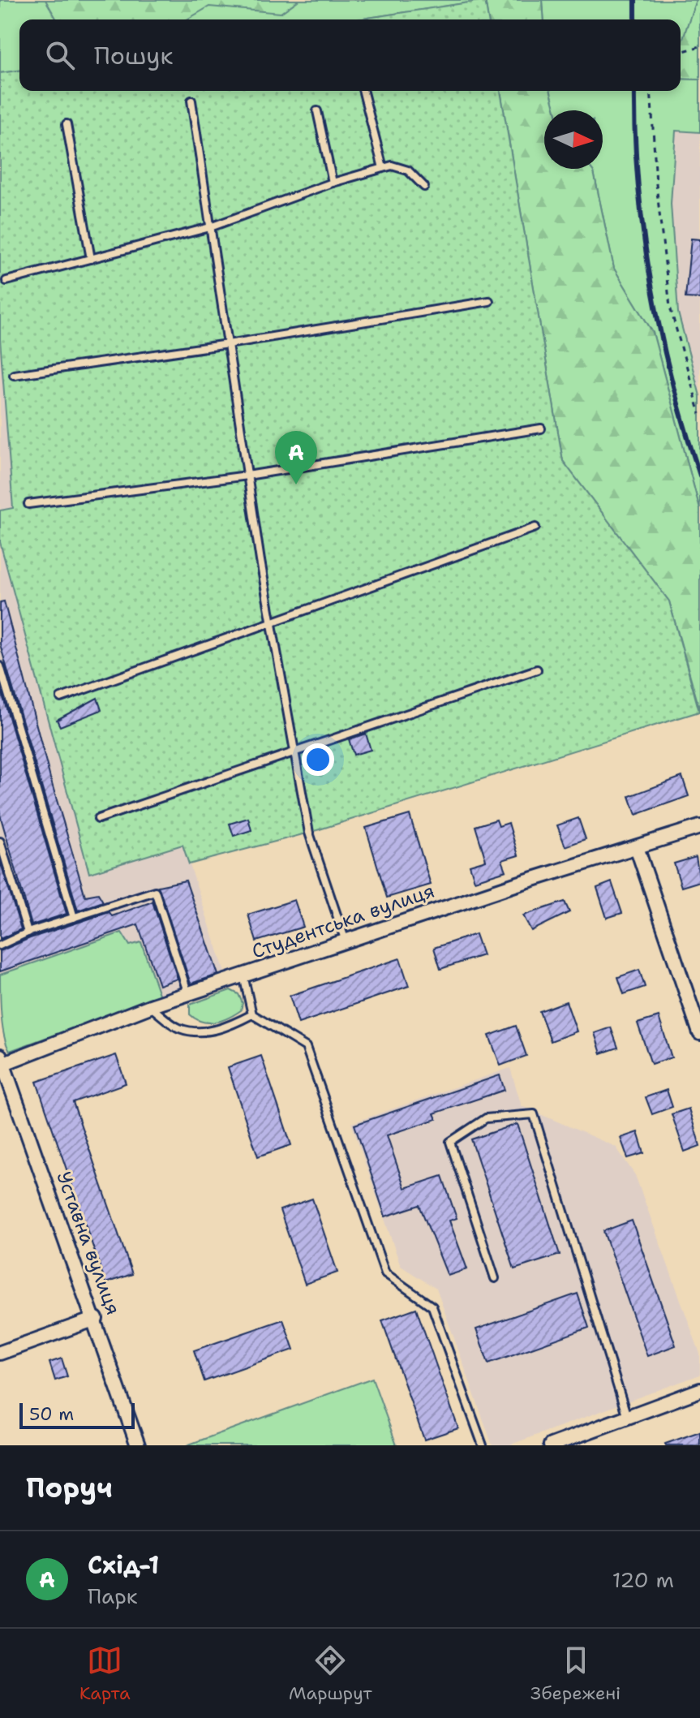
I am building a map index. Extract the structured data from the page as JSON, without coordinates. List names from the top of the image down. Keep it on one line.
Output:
{"streets":{"street":["Студентська вулиця","Уставна вулиця"]},"crossings":[["Студентська вулиця","Уставна вулиця"]],"scale_bar":"50 m","north":"right","page":{"search":"Пошук","pins":"A","scale":"50 m","heading":"Поруч","list":[{"mark":"A","name":"Схід-1","note":"Парк","value":"120 m"}],"nav":["Карта","Маршрут","Збережені"]}}
